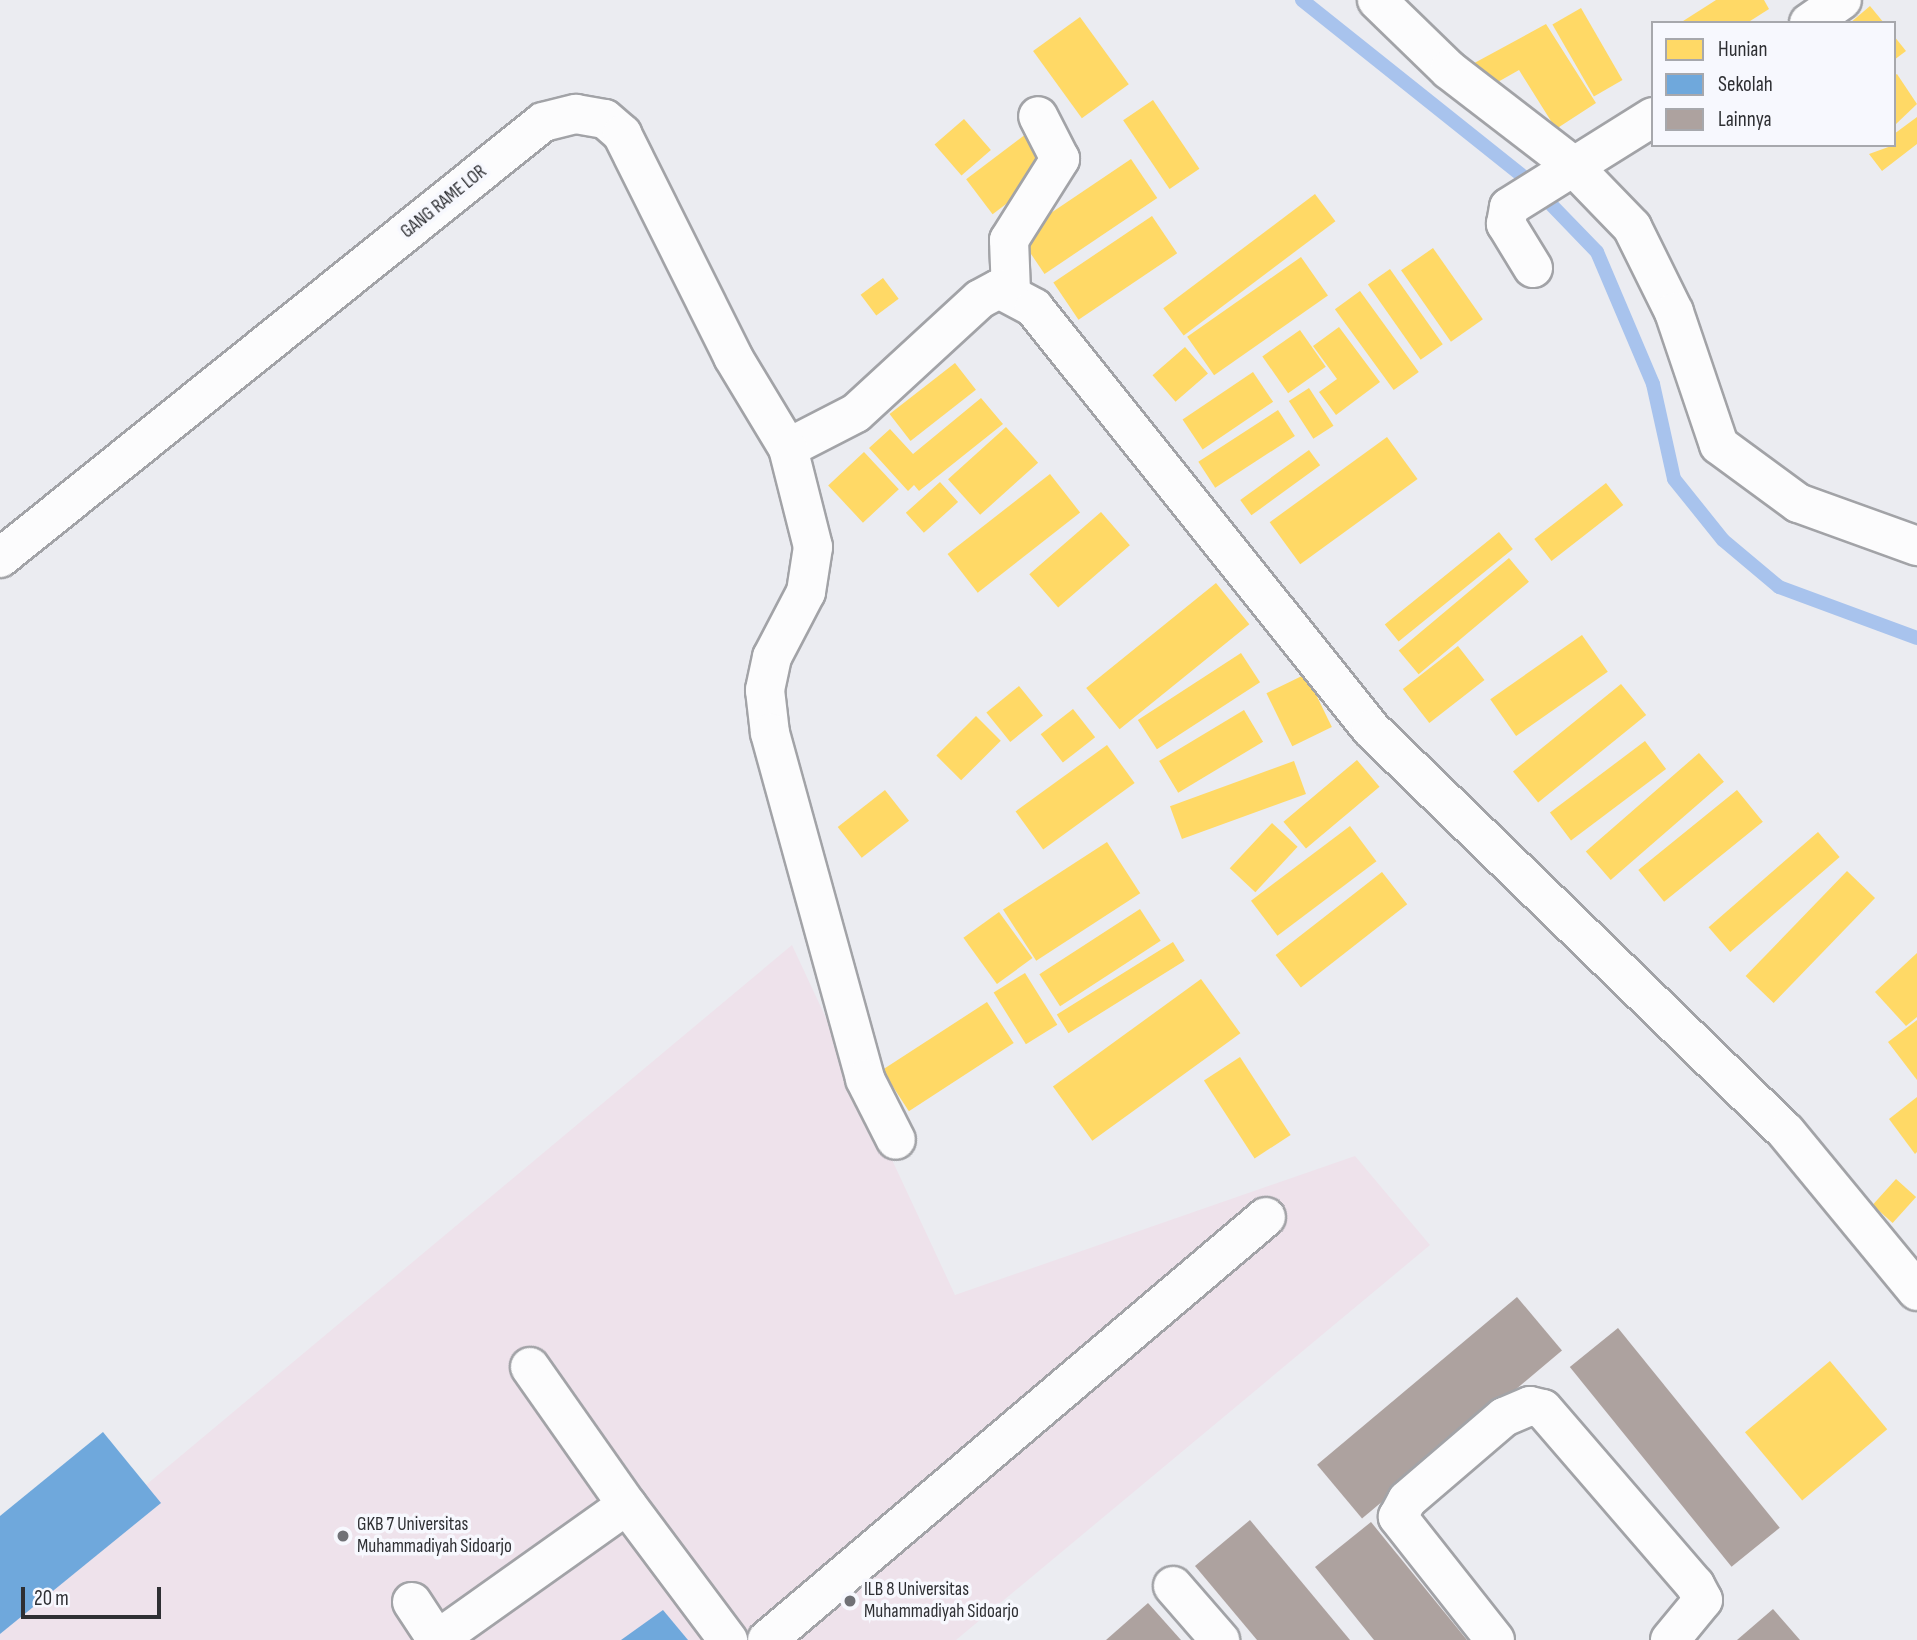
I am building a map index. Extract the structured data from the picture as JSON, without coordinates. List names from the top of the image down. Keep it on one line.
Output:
{"streets":{"street":["GANG RAME LOR"]},"places":["GKB 7 Universitas Muhammadiyah Sidoarjo","ILB 8 Universitas Muhammadiyah Sidoarjo"],"legend":["Hunian","Sekolah","Lainnya"],"scale_bar":"20 m"}
